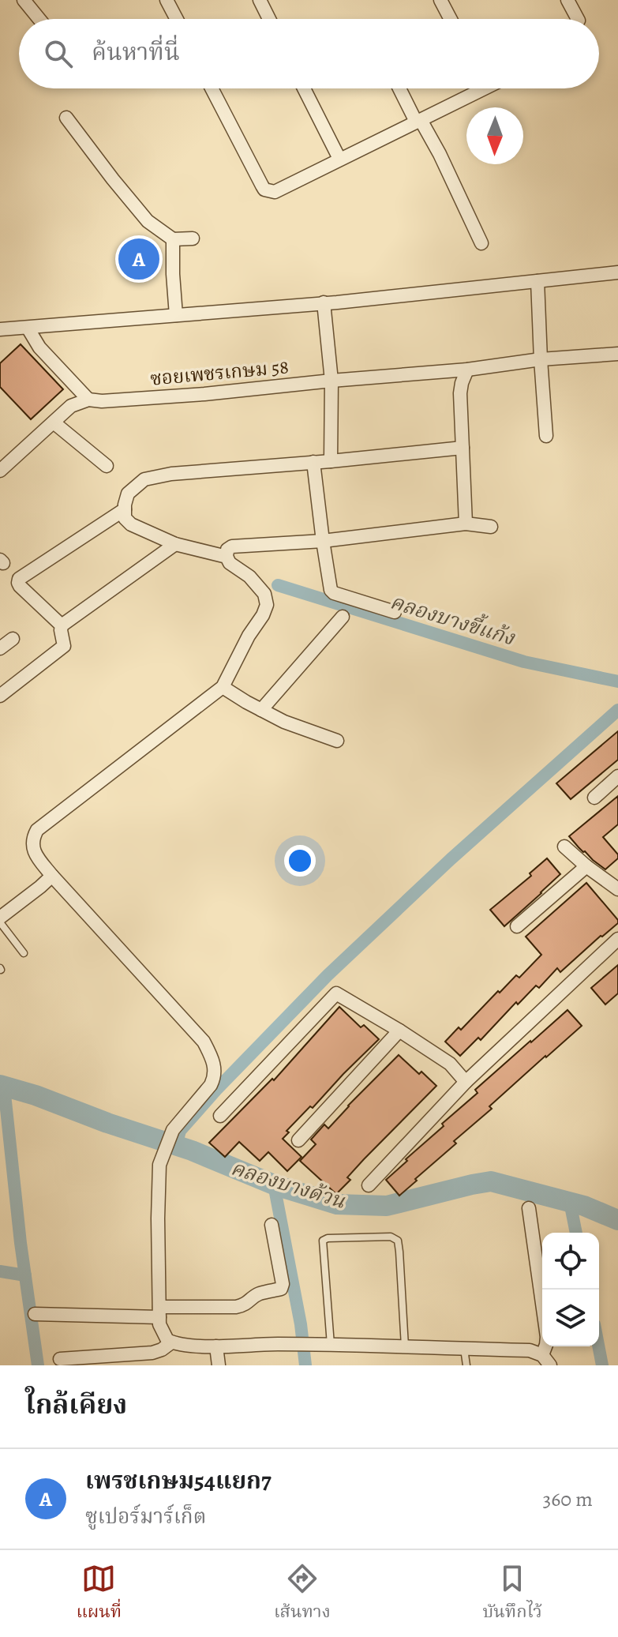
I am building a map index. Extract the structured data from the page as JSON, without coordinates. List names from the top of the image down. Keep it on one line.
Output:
{"streets":{"street":["ซอยเพชรเกษม 58"]},"water":["คลองบางขี้แก้ง","คลองบางด้วน"],"north":"bottom","page":{"search":"ค้นหาที่นี่","pins":"A","heading":"ใกล้เคียง","list":[{"mark":"A","name":"เพรชเกษม54แยก7","note":"ซูเปอร์มาร์เก็ต","value":"360 m"}],"nav":["แผนที่","เส้นทาง","บันทึกไว้"]}}
